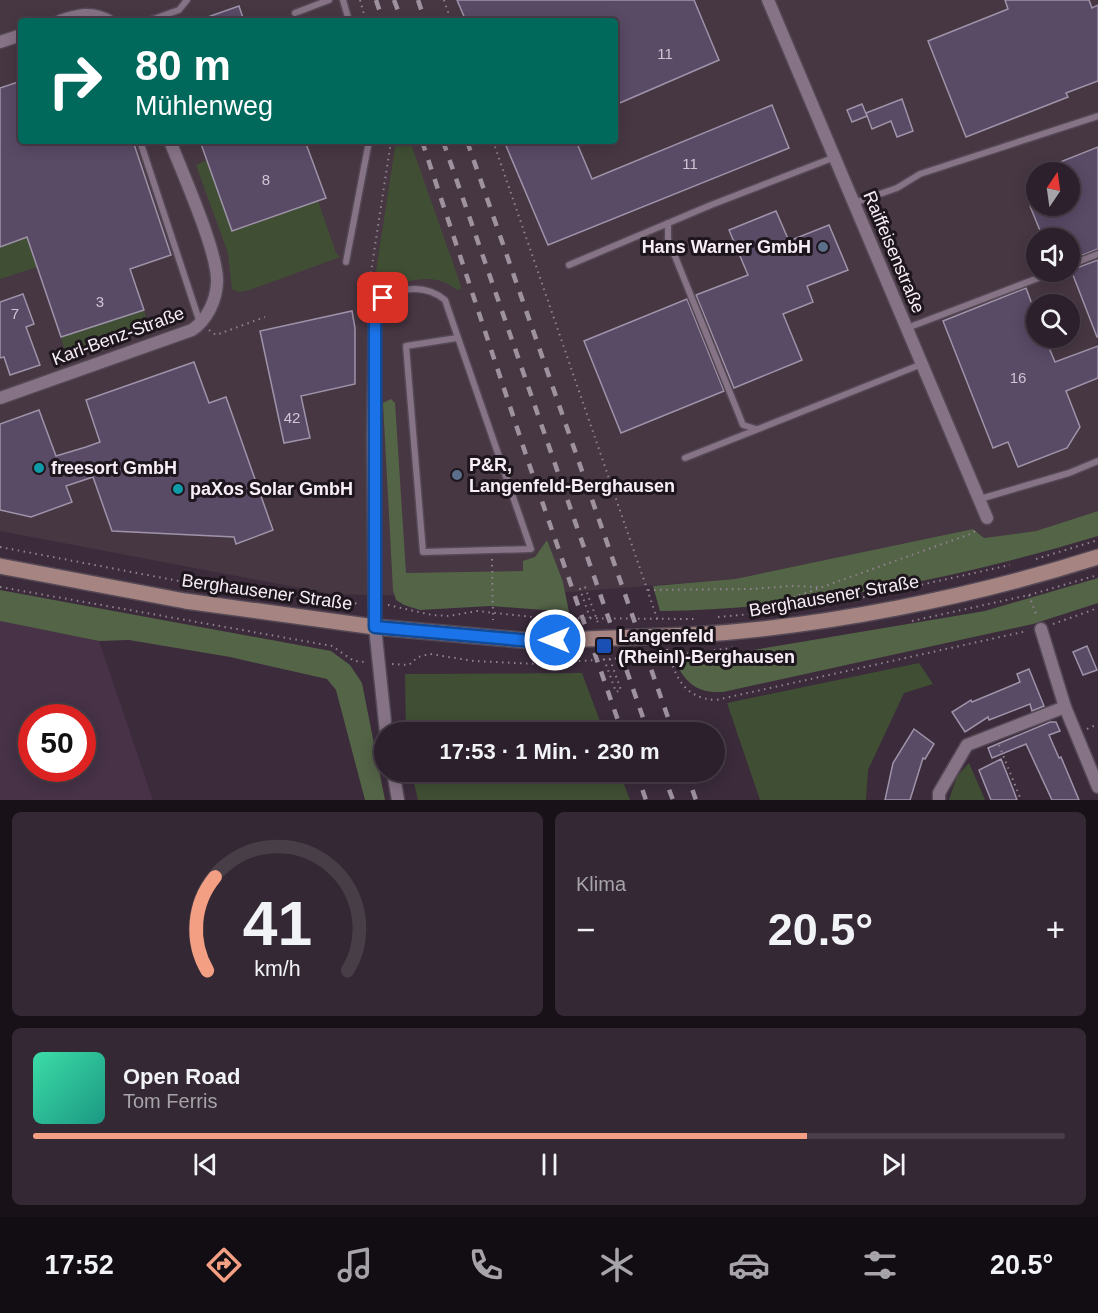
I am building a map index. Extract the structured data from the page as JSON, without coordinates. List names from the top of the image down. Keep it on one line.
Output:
{"streets":{"main road":["Berghausener Straße"],"street":["Raiffeisenstraße","Karl-Benz-Straße"]},"places":{"other":["Hans Warner GmbH","freesort GmbH","P&R, Langenfeld-Berghausen","paXos Solar GmbH"],"transit":["Langenfeld (Rheinl)-Berghausen"]},"house_numbers":["11","11","8","3","7","16","42"],"north":"top","page":{"turn":["80 m","Mühlenweg"],"limit":"50","trip":"17:53 · 1 Min. · 230 m","tile":"Klima","heat":["−","20.5°","+"],"song":["Open Road","Tom Ferris"],"tabs":["17:52","20.5°"],"gauge":["41","km/h"]}}
